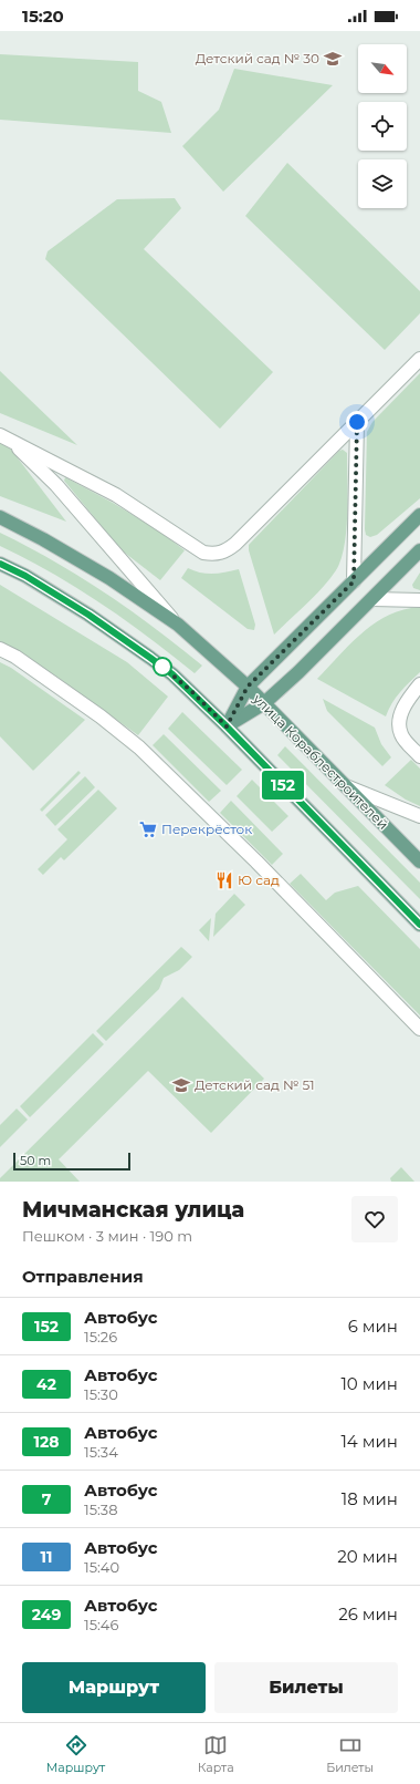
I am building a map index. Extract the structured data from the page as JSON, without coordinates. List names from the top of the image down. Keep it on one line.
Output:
{"streets":{"main road":["улица Кораблестроителей"]},"places":{"school or university":["Детский сад № 30","Детский сад № 51"],"supermarket":["Перекрёсток"],"restaurant":["Ю сад"]},"lines":["bus line 152"],"scale_bar":"50 m","north":"bottom right","page":{"status":"15:20","on_map":"152","scale":"50 m","heading":[["Мичманская улица","Пешком · 3 мин · 190 m"],"Отправления"],"list":[{"mark":"152","name":"Автобус","note":"15:26","value":"6 мин"},{"mark":"42","name":"Автобус","note":"15:30","value":"10 мин"},{"mark":"128","name":"Автобус","note":"15:34","value":"14 мин"},{"mark":"7","name":"Автобус","note":"15:38","value":"18 мин"},{"mark":"11","name":"Автобус","note":"15:40","value":"20 мин"},{"mark":"249","name":"Автобус","note":"15:46","value":"26 мин"}],"buttons":["Маршрут","Билеты"],"tabs":["Маршрут","Карта","Билеты"]}}
